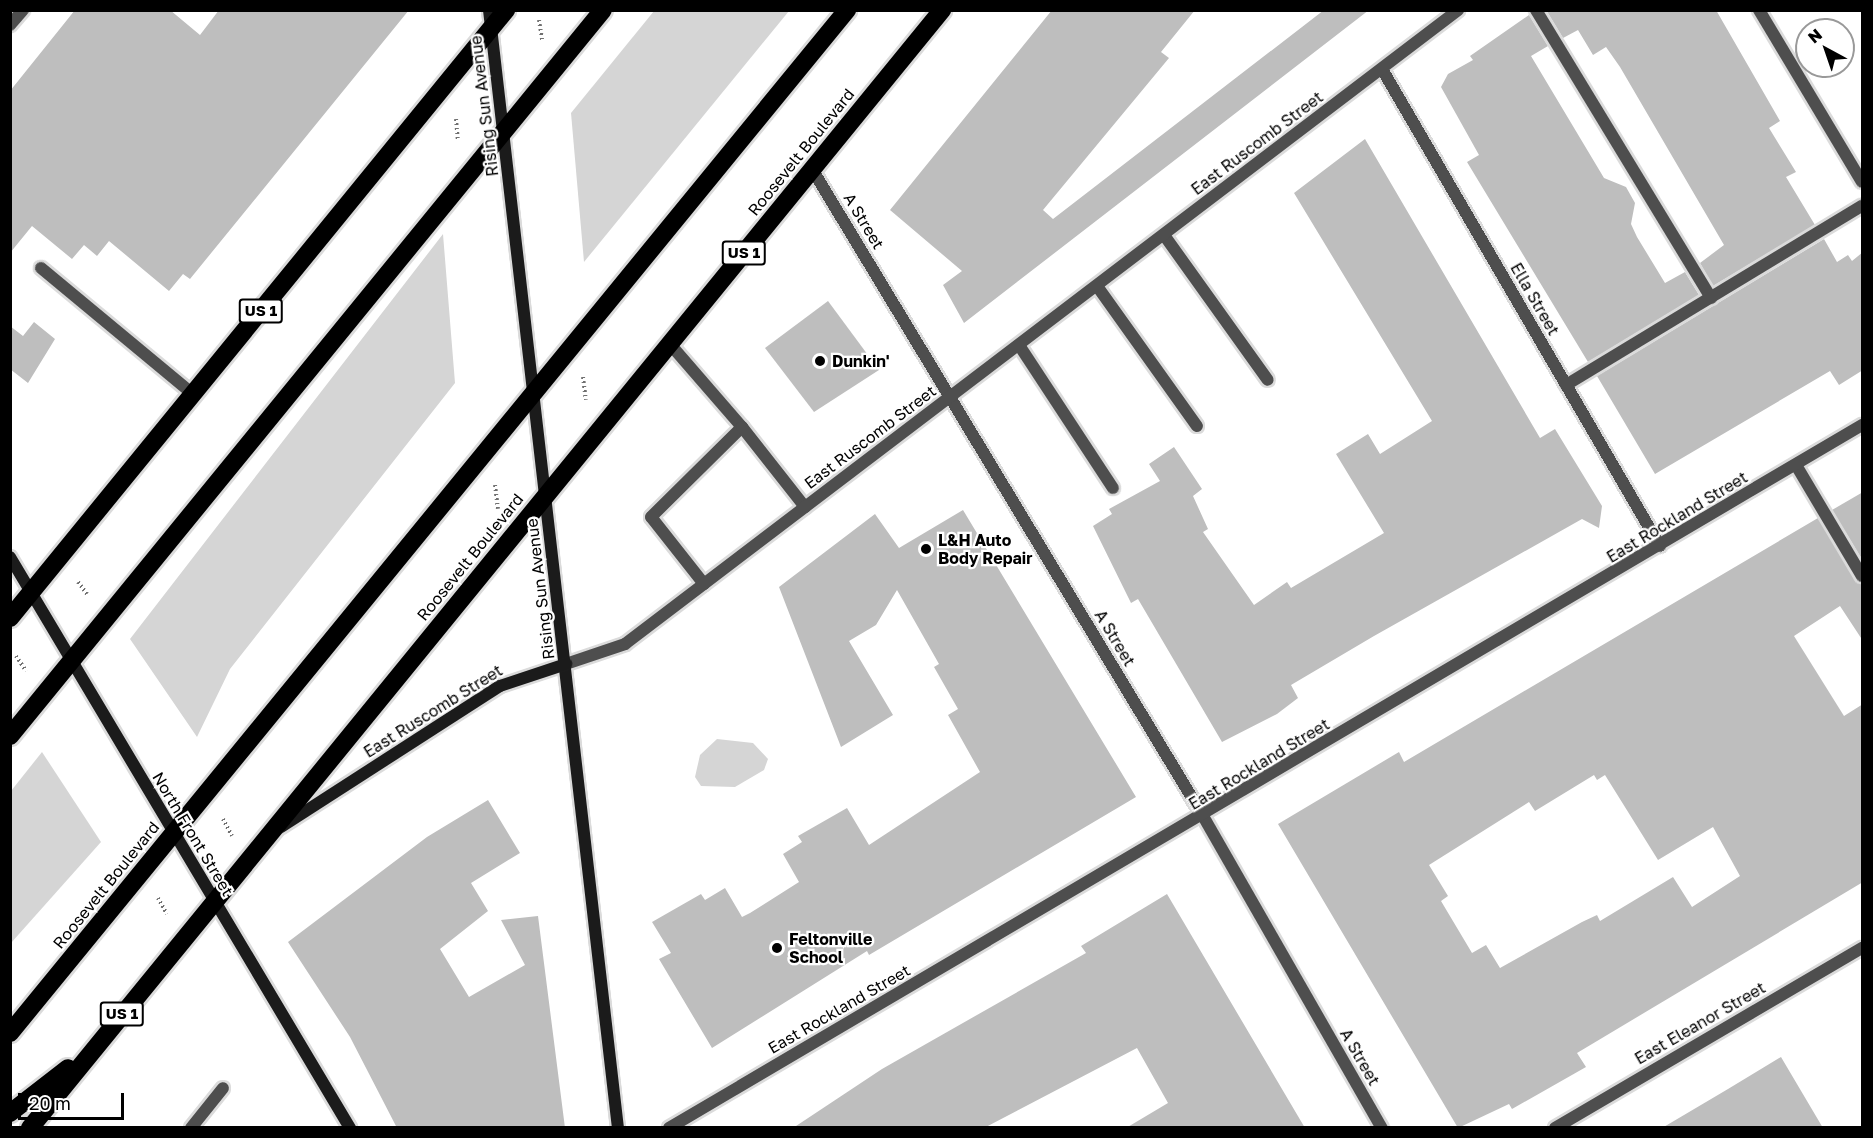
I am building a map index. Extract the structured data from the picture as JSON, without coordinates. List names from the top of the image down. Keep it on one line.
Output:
{"streets":{"highway":["Roosevelt Boulevard","US 1"],"street":["Rising Sun Avenue","East Ruscomb Street","A Street","Ella Street","East Rockland Street","North Front Street","East Eleanor Street"]},"crossings":[["Rising Sun Avenue","East Ruscomb Street"],["Rising Sun Avenue","Roosevelt Boulevard"],["Rising Sun Avenue","US 1"],["East Ruscomb Street","Roosevelt Boulevard"],["East Ruscomb Street","A Street"],["East Ruscomb Street","Ella Street"],["Roosevelt Boulevard","A Street"],["Roosevelt Boulevard","North Front Street"],["A Street","East Rockland Street"],["US 1","North Front Street"],["Ella Street","East Rockland Street"]],"places":["Dunkin'","L&H Auto Body Repair","Feltonville School"],"scale_bar":"20 m","north":"top left"}
